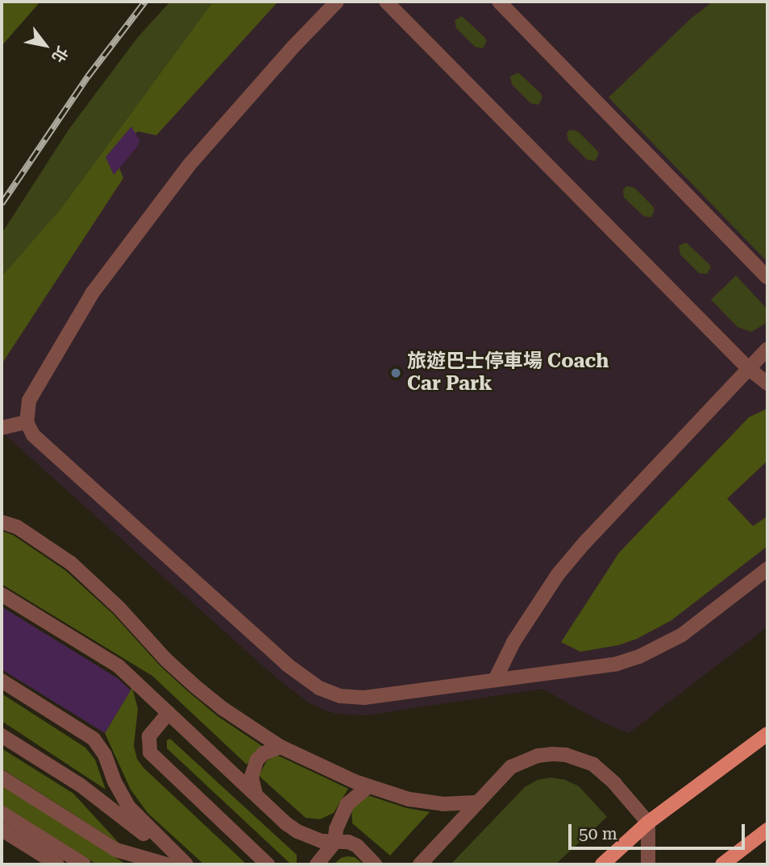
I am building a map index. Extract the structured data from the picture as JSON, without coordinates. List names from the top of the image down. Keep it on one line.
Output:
{"places":["旅遊巴士停車場 Coach Car Park"],"scale_bar":"50 m","north":"bottom right"}
